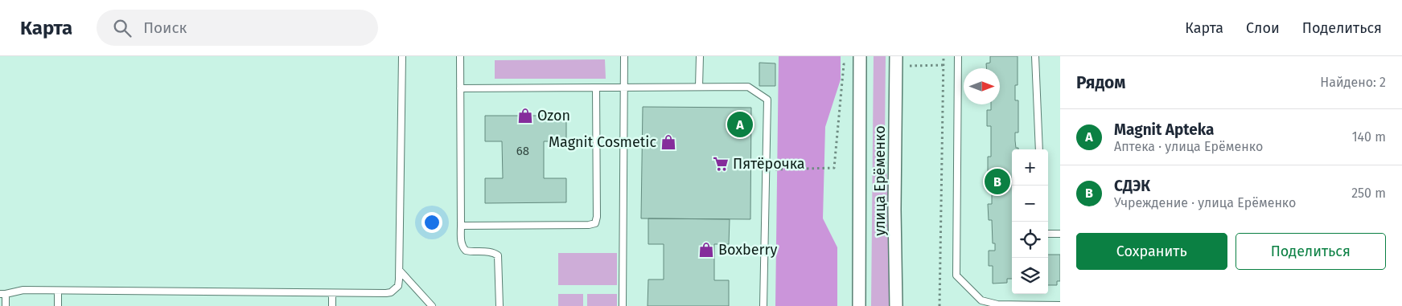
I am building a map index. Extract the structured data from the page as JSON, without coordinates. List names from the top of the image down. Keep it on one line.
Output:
{"streets":{"street":["улица Ерёменко"]},"places":{"shop":["Ozon","Magnit Cosmetic","Boxberry"],"supermarket":["Пятёрочка"]},"house_numbers":["68"],"north":"right","page":{"header":"Карта","search":"Поиск","nav":["Карта","Слои","Поделиться"],"heading":["Рядом","Найдено: 2"],"list":[{"mark":"A","name":"Magnit Apteka","note":"Аптека · улица Ерёменко","value":"140 m"},{"mark":"B","name":"СДЭК","note":"Учреждение · улица Ерёменко","value":"250 m"}],"pins":["A","B"],"map_buttons":["+","−"],"buttons":["Сохранить","Поделиться"]}}
